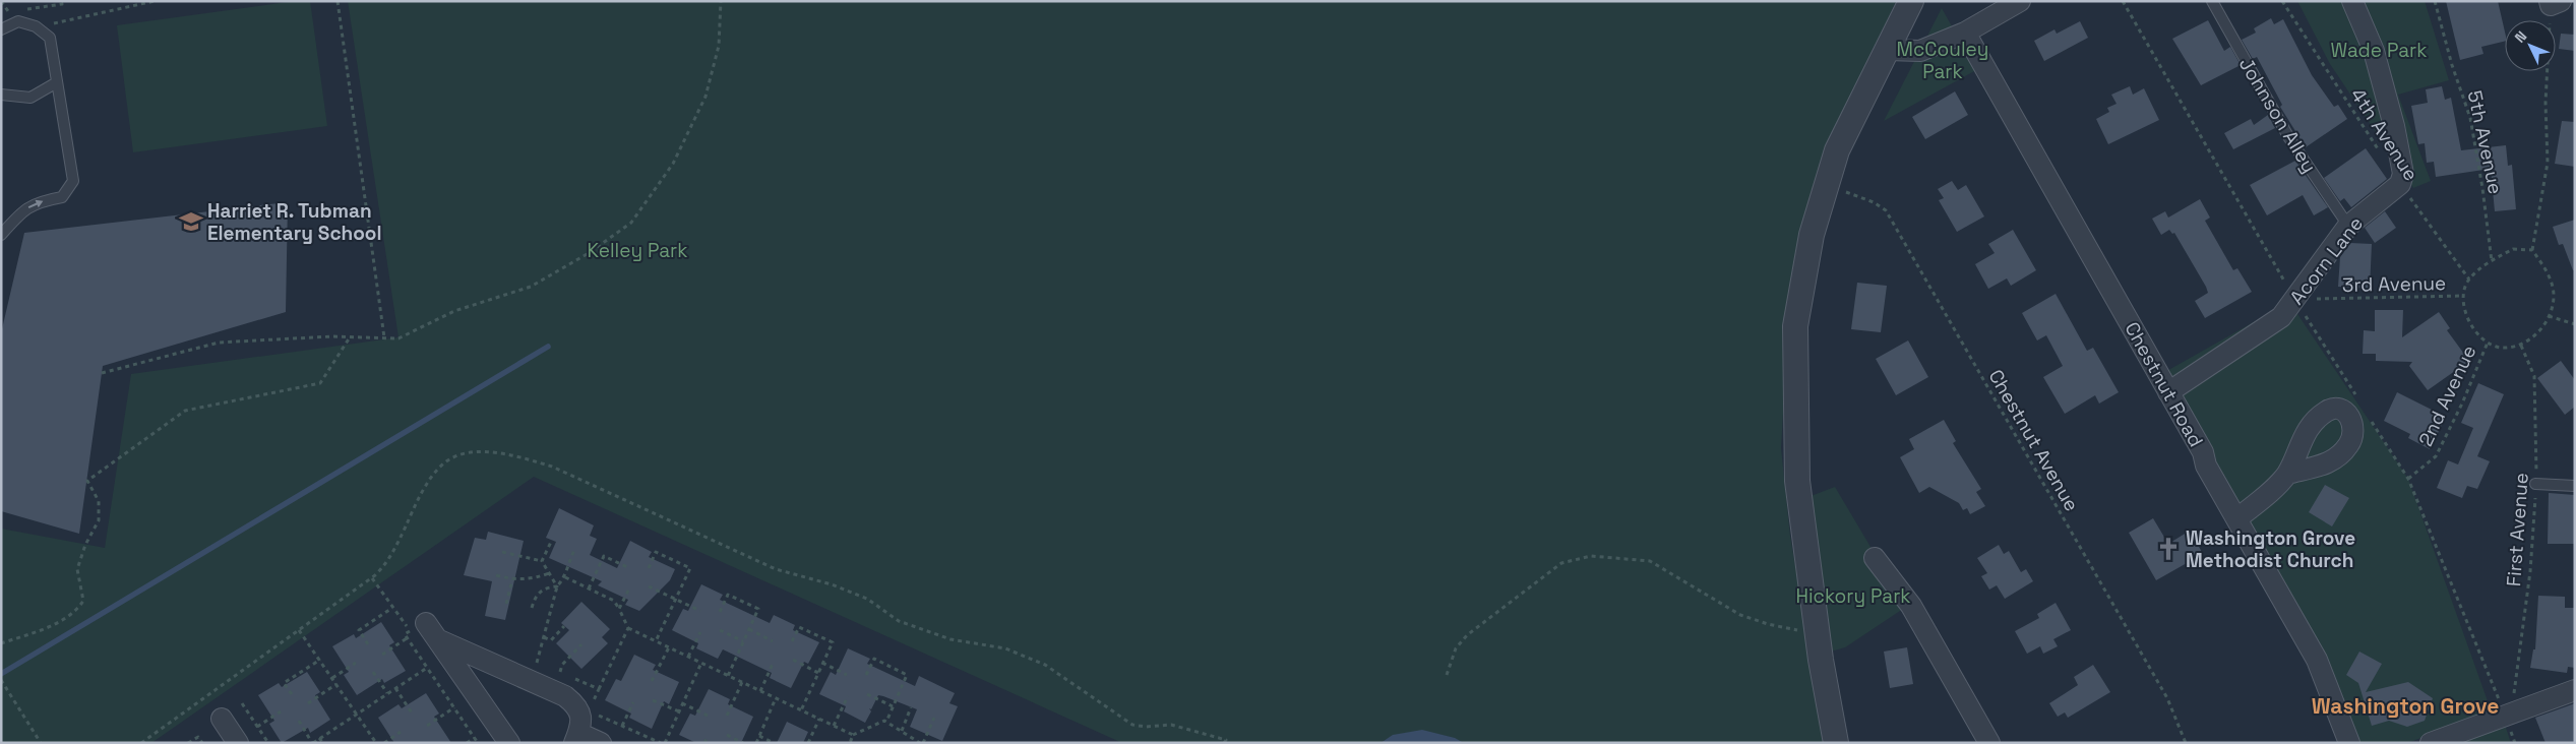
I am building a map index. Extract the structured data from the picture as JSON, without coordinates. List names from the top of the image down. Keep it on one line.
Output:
{"streets":{"street":["Acorn Lane","Chestnut Road"],"lane":["Johnson Alley"],"path":["4th Avenue","5th Avenue","3rd Avenue","2nd Avenue","Chestnut Avenue","First Avenue"]},"crossings":[["Johnson Alley","Acorn Lane"],["4th Avenue","5th Avenue"],["4th Avenue","Acorn Lane"],["4th Avenue","3rd Avenue"],["4th Avenue","2nd Avenue"],["4th Avenue","First Avenue"],["5th Avenue","3rd Avenue"],["5th Avenue","2nd Avenue"],["5th Avenue","First Avenue"],["Acorn Lane","3rd Avenue"],["Acorn Lane","Chestnut Road"],["3rd Avenue","2nd Avenue"],["3rd Avenue","First Avenue"],["2nd Avenue","First Avenue"]],"districts":["Washington Grove"],"parks":["McCouley Park","Wade Park","Kelley Park","Hickory Park"],"places":{"school or university":["Harriet R. Tubman Elementary School"],"church":["Washington Grove Methodist Church"]},"north":"top left"}
